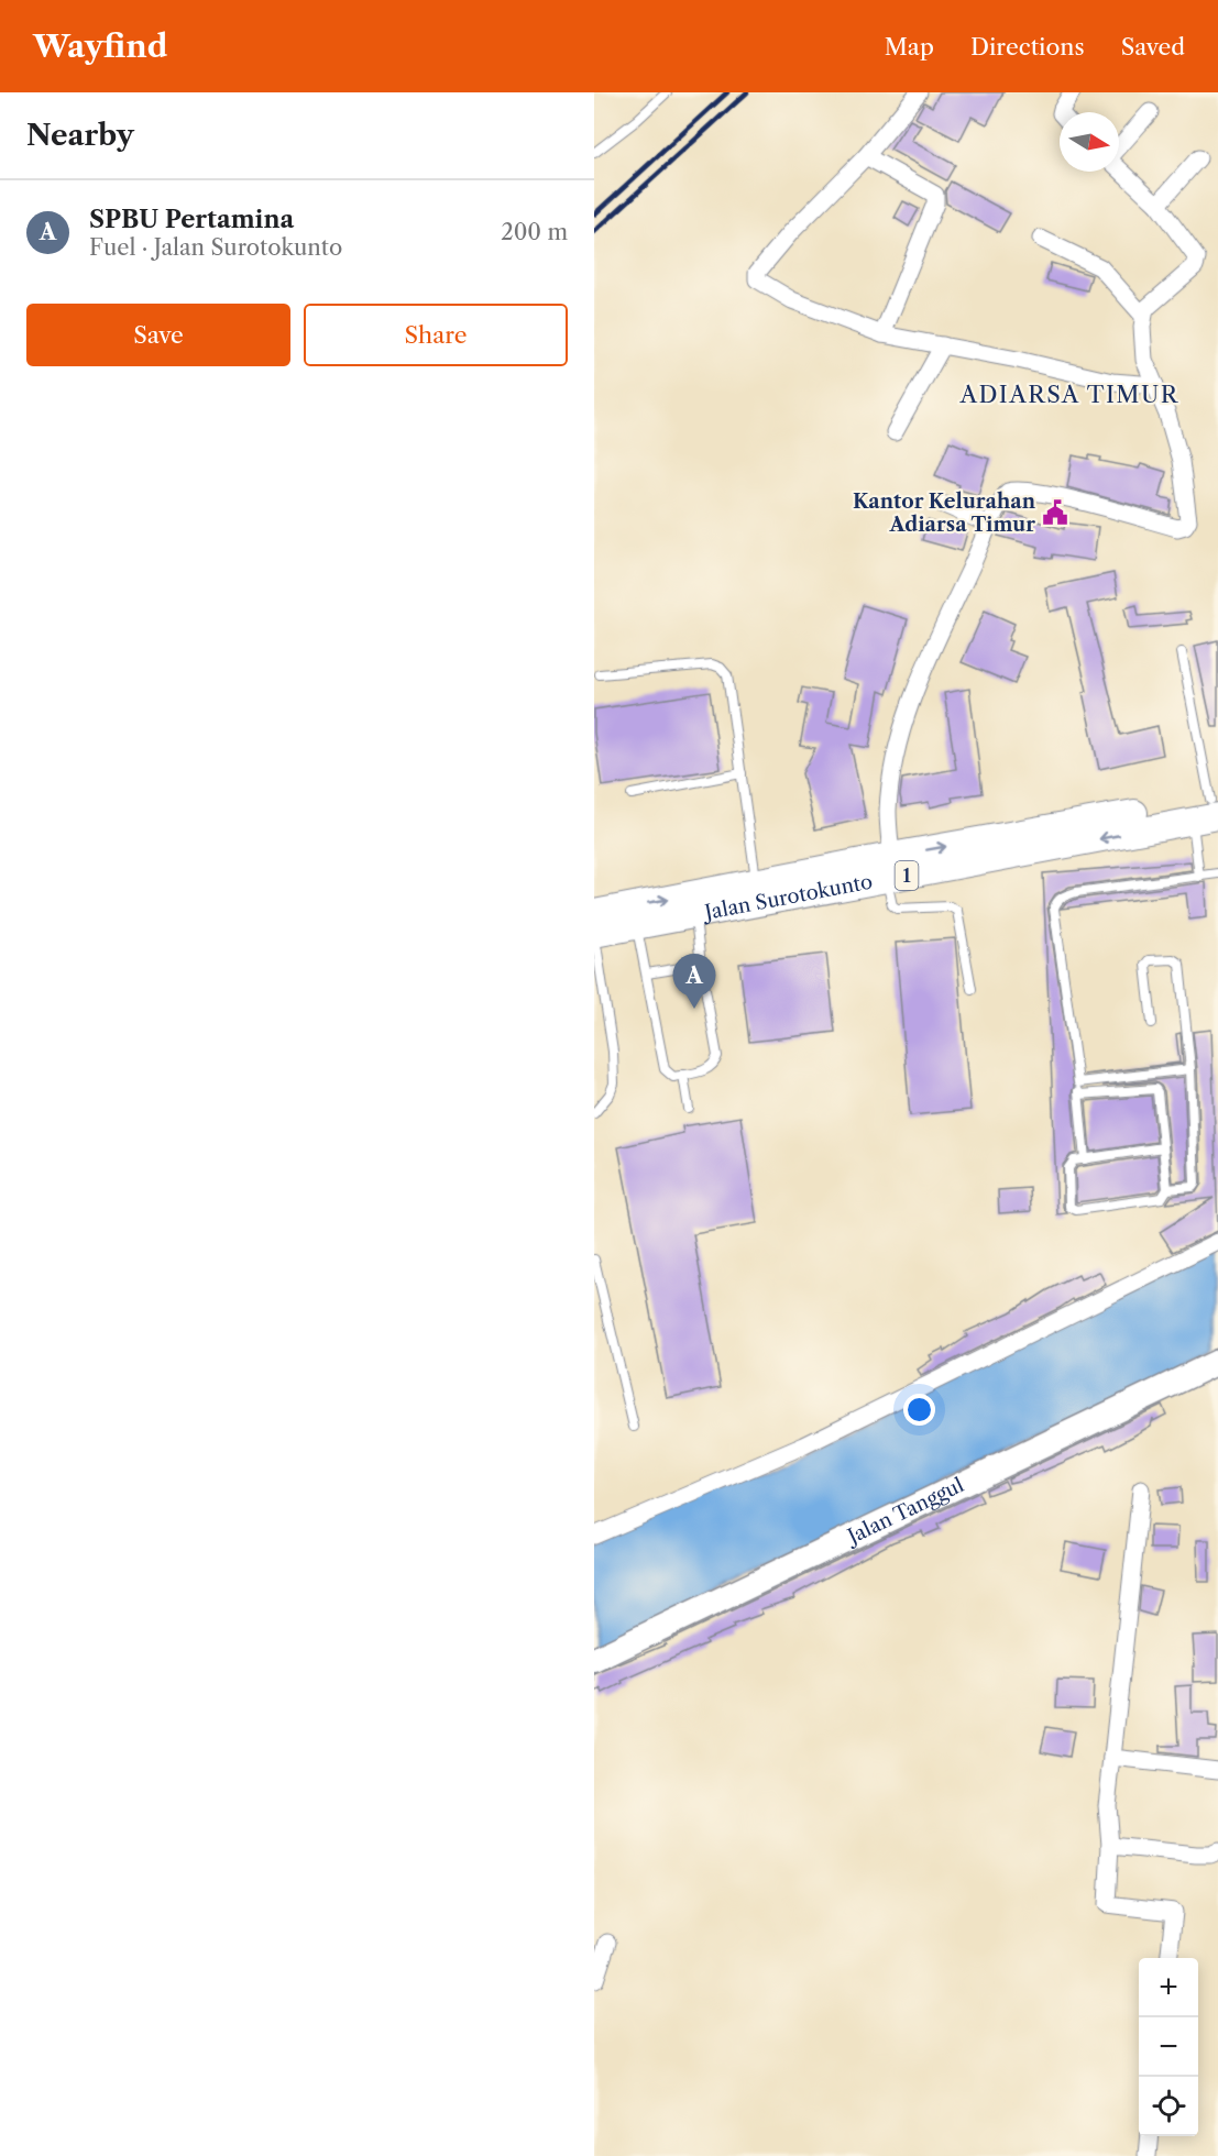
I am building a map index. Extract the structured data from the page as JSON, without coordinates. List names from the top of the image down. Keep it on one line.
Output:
{"streets":{"main road":["1","Jalan Surotokunto"],"street":["Jalan Tanggul"]},"districts":["ADIARSA TIMUR"],"places":{"public building":["Kantor Kelurahan Adiarsa Timur"]},"north":"right","page":{"header":"Wayfind","nav":["Map","Directions","Saved"],"heading":"Nearby","list":[{"mark":"A","name":"SPBU Pertamina","note":"Fuel · Jalan Surotokunto","value":"200 m"}],"buttons":["Save","Share"],"pins":"A","map_buttons":["+","−"]}}
